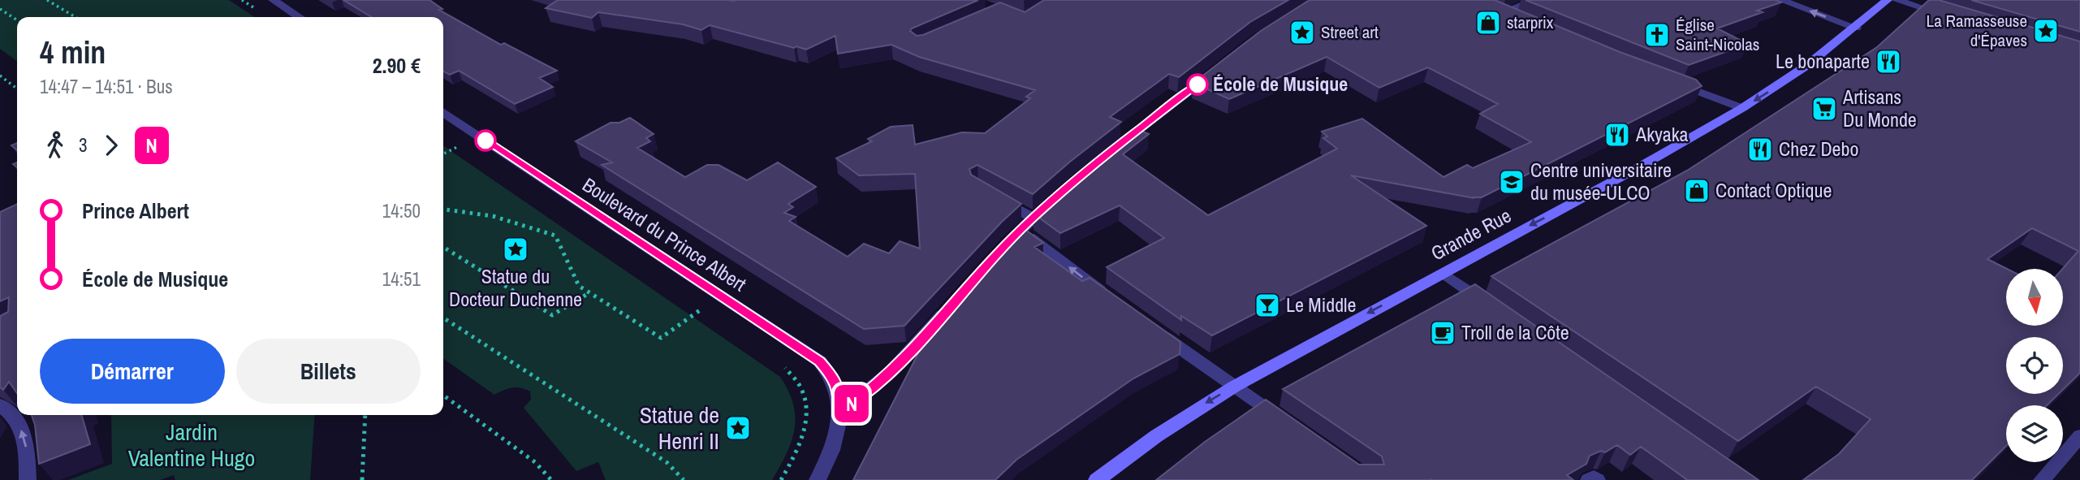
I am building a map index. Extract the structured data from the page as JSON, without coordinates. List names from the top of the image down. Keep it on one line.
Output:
{"streets":{"main road":["Grande Rue"],"street":["Boulevard du Prince Albert"]},"one_way":["Grande Rue"],"parks":["Jardin Valentine Hugo"],"places":{"shop":["starprix","Contact Optique"],"place":["La Ramasseuse d'Épaves","Street art","Statue du Docteur Duchenne","Statue de Henri II"],"church":["Église Saint-Nicolas"],"restaurant":["Le bonaparte","Akyaka","Chez Debo"],"other":["École de Musique"],"supermarket":["Artisans Du Monde"],"school or university":["Centre universitaire du musée-ULCO"],"bar":["Le Middle"],"cafe":["Troll de la Côte"]},"lines":["bus line N"],"north":"bottom","page":{"on_map":"N","heading":["4 min","14:47 – 14:51 · Bus","2.90 €"],"legs":["3","N"],"list":[{"name":"Prince Albert","value":"14:50"},{"name":"École de Musique","value":"14:51"}],"buttons":["Démarrer","Billets"]}}
